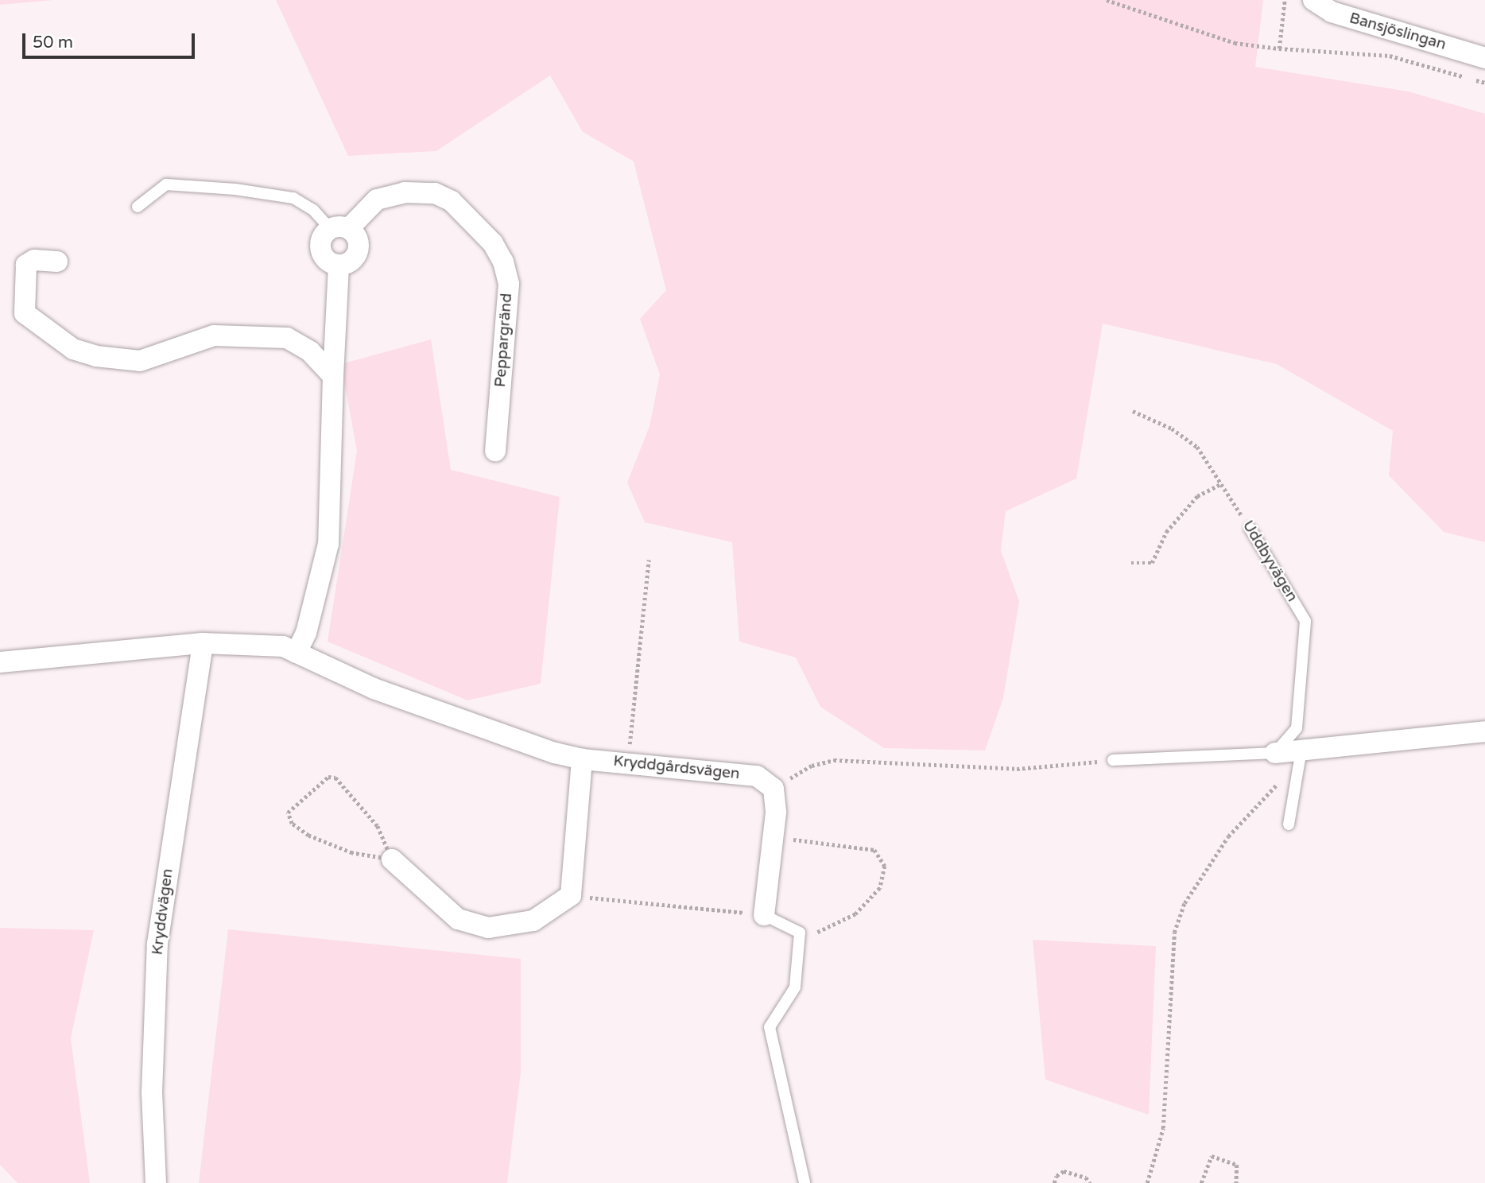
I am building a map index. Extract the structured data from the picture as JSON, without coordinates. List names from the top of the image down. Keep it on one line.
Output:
{"streets":{"street":["Bansjöslingan","Peppargränd","Kryddgårdsvägen","Kryddvägen"],"lane":["Uddbyvägen"]},"scale_bar":"50 m"}
